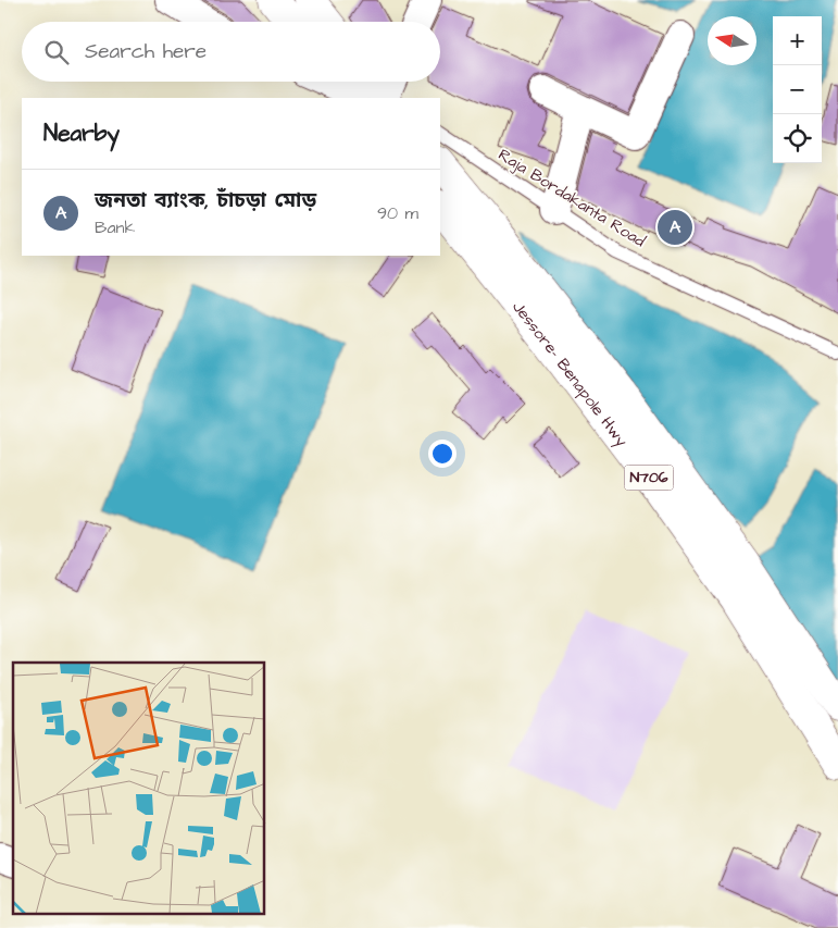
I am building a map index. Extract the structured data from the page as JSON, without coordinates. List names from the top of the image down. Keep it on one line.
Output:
{"streets":{"highway":["Jessore- Benapole Hwy","N706"],"lane":["Raja Bordakanta Road"]},"north":"left","page":{"map_buttons":["+","−"],"search":"Search here","heading":"Nearby","list":[{"mark":"A","name":"জনতা ব্যাংক, চাঁচড়া মোড়","note":"Bank","value":"90 m"}],"pins":"A"}}
